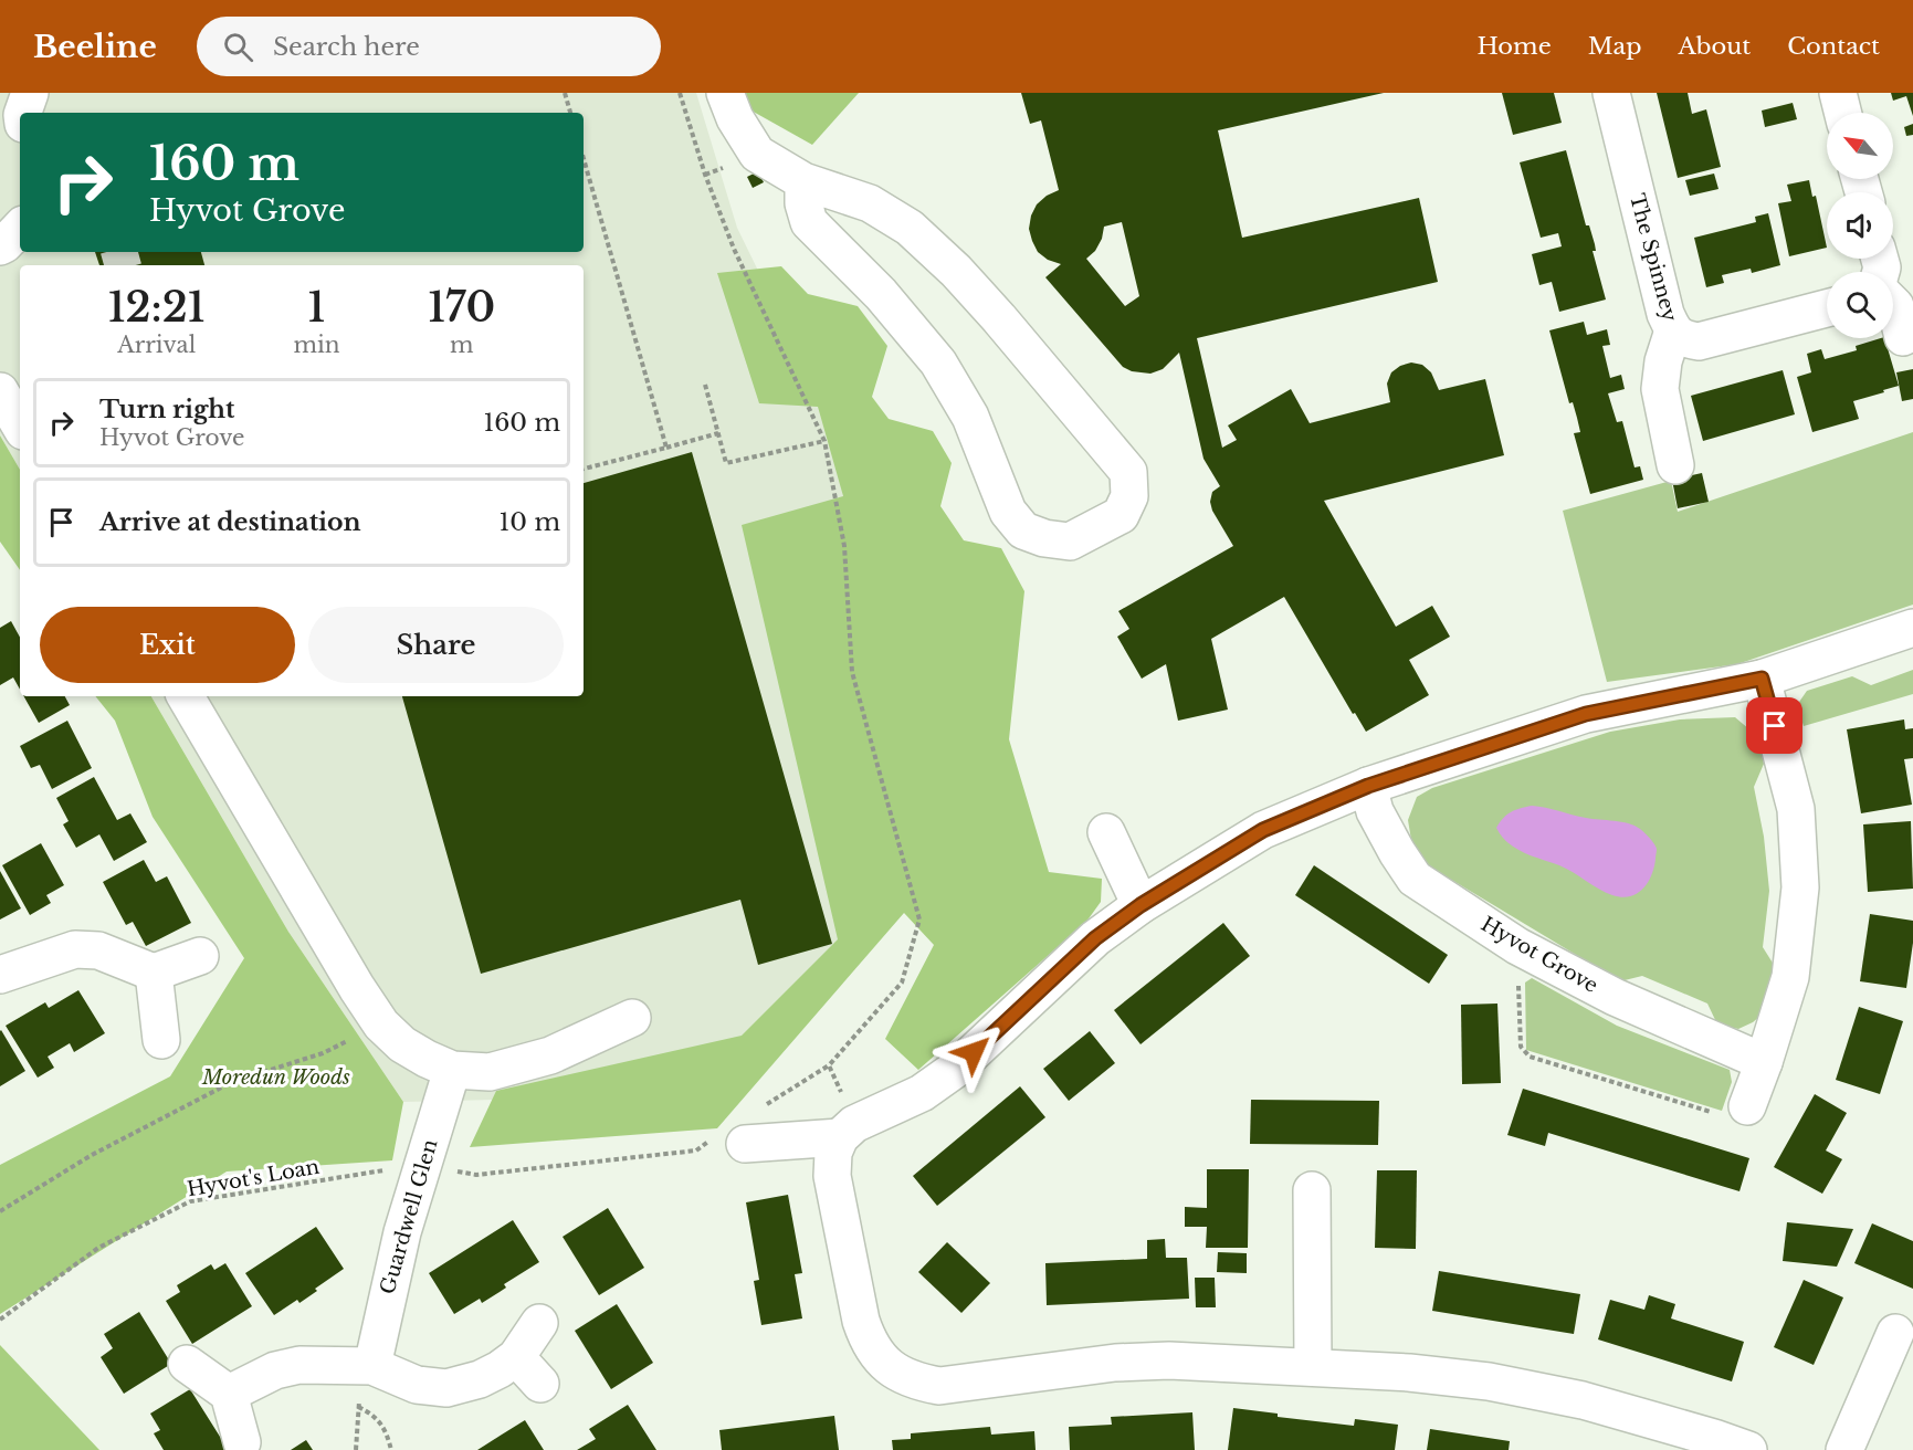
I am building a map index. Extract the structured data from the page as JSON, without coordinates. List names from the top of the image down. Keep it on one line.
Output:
{"streets":{"street":["The Spinney","Hyvot Grove","Guardwell Glen"],"path":["Hyvot's Loan"]},"crossings":[["Hyvot's Loan","Guardwell Glen"]],"parks":["Moredun Woods"],"north":"top left","page":{"header":"Beeline","search":"Search here","nav":["Home","Map","About","Contact"],"turn":["160 m","Hyvot Grove"],"eta":["12:21","Arrival","1","min","170","m"],"list":[{"name":"Turn right","note":"Hyvot Grove","value":"160 m"},{"name":"Arrive at destination","value":"10 m"}],"buttons":["Exit","Share"]}}
